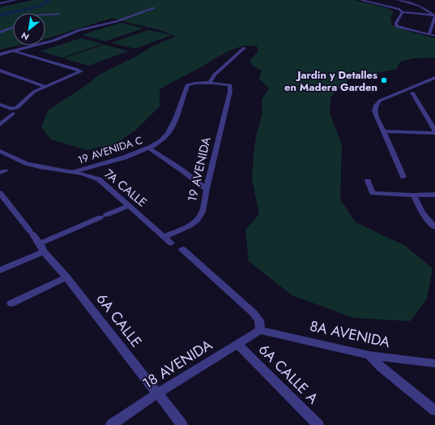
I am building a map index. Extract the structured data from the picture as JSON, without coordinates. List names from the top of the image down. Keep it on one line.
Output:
{"streets":{"street":["19 AVENIDA C","19 AVENIDA","7A CALLE","6A CALLE","8A AVENIDA","18 AVENIDA","6A CALLE A"]},"crossings":[["19 AVENIDA C","19 AVENIDA"],["19 AVENIDA C","7A CALLE"],["19 AVENIDA","7A CALLE"],["6A CALLE","18 AVENIDA"],["8A AVENIDA","18 AVENIDA"],["18 AVENIDA","6A CALLE A"]],"places":["Jardin y Detalles en Madera Garden"],"north":"bottom left"}
